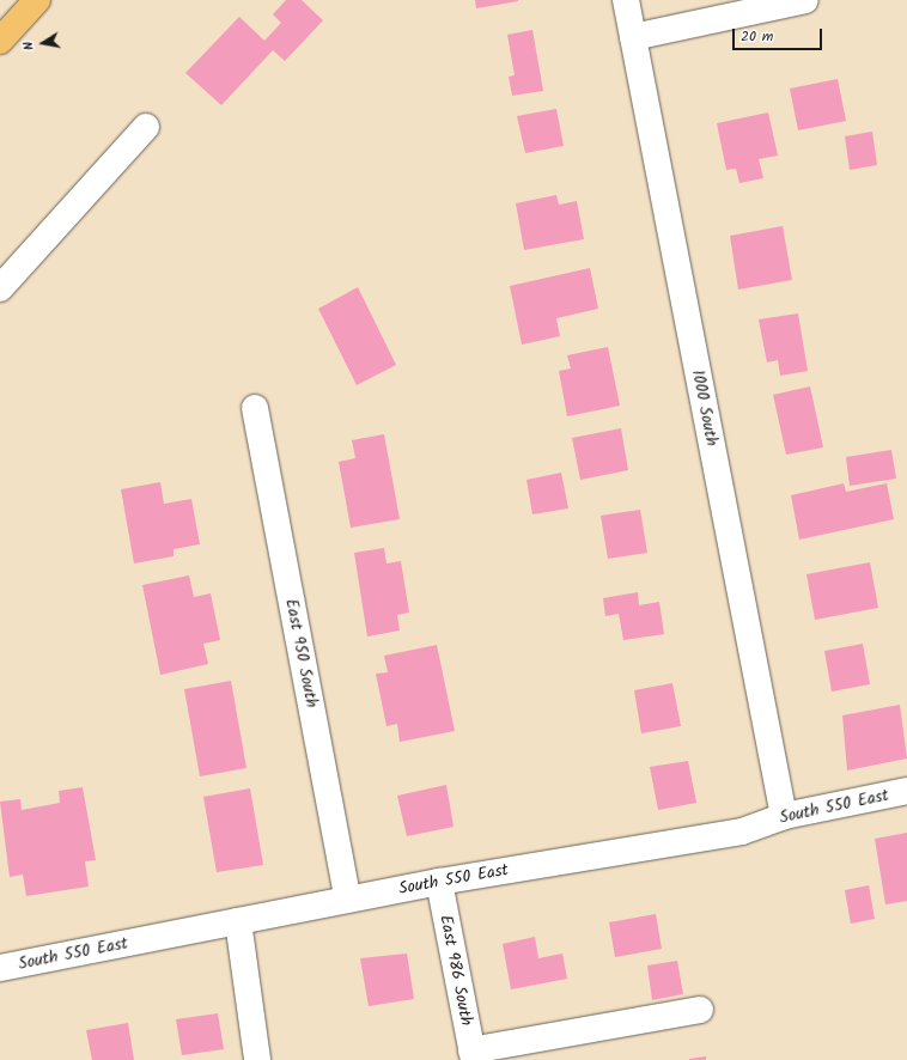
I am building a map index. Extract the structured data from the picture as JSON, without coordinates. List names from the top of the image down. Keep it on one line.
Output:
{"streets":{"street":["1000 South","East 950 South","South 550 East","East 986 South"]},"crossings":[["1000 South","South 550 East"],["East 950 South","South 550 East"],["South 550 East","East 986 South"]],"scale_bar":"20 m","north":"left"}
